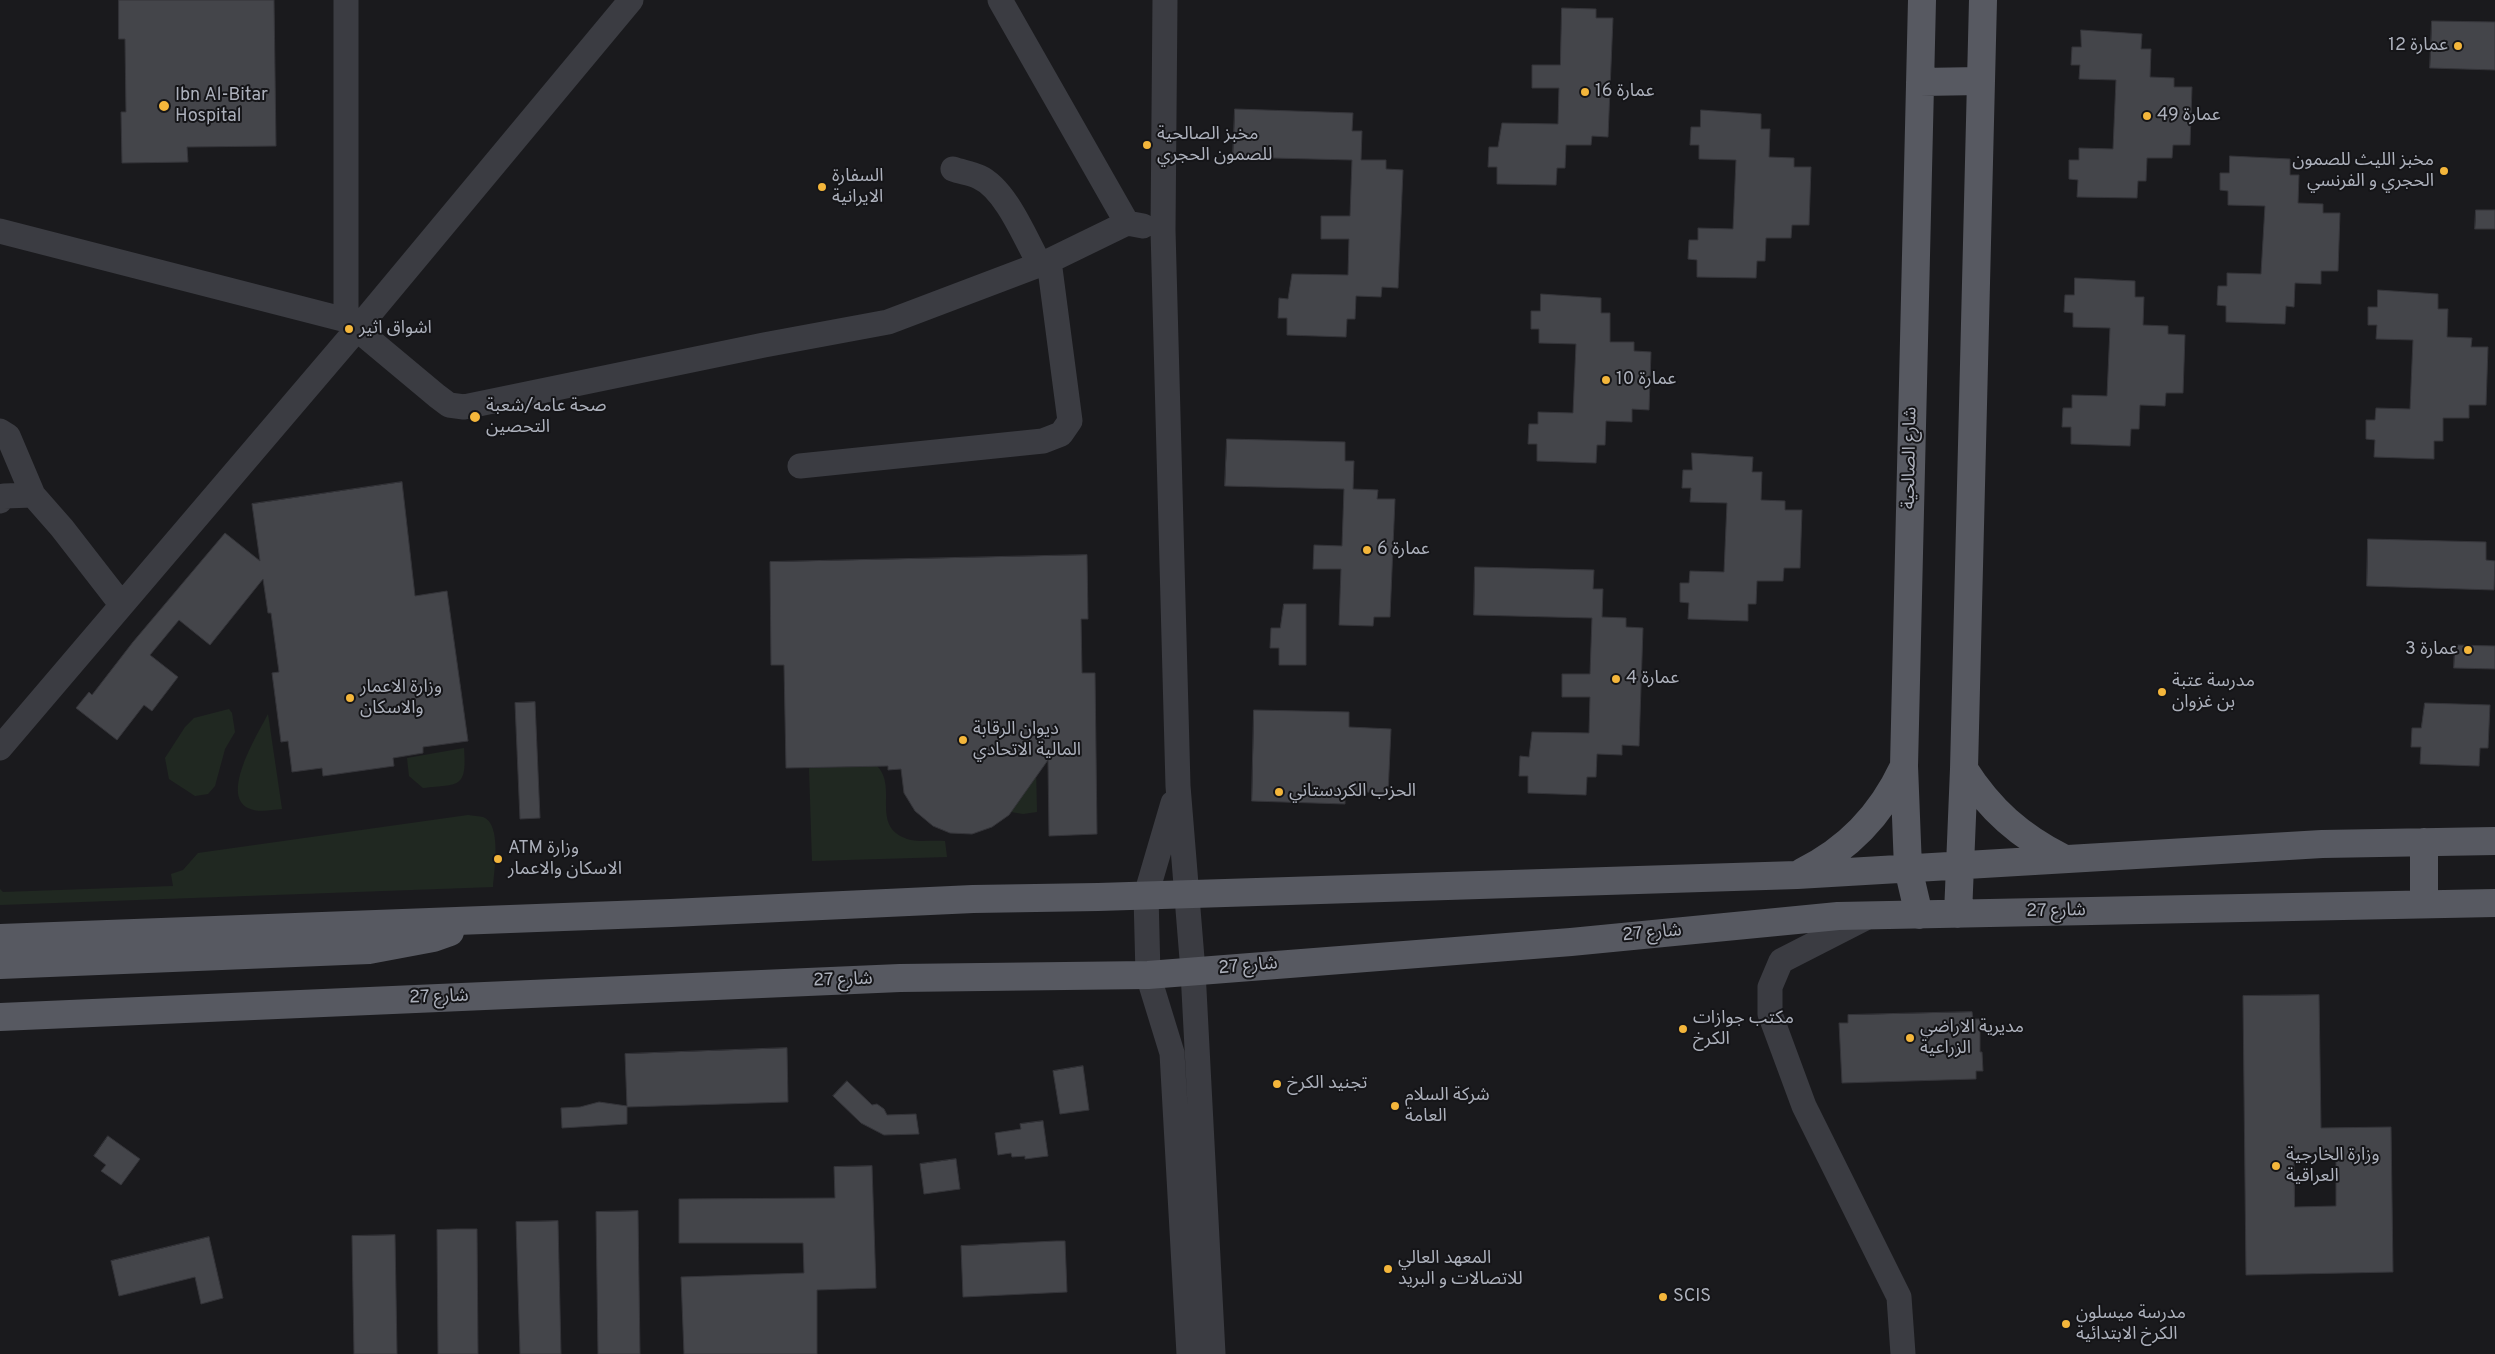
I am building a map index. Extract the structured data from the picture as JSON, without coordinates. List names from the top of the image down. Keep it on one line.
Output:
{"streets":{"main road":["شارع الصالحية","شارع 27"]},"crossings":[["شارع الصالحية","شارع 27"]],"places":["عمارة 12","عمارة 16","Ibn Al-Bitar Hospital","عمارة 49","مخبز الصالحية للصمون الحجري","مخبز الليث للصمون الحجري و الفرنسي","السفارة الايرانية","اشواق اثير","عمارة 10","صحة عامه/شعبة التحصين","عمارة 6","عمارة 3","عمارة 4","مدرسة عتبة بن غزوان","وزارة الاعمار والاسكان","ديوان الرقابة المالية الاتحادي","الحزب الكردستاني","ATM وزارة الاسكان والاعمار","مكتب جوازات الكرخ","مديرية الاراضي الزراعية","تجنيد الكرخ","شركة السلام العامة","وزارة الخارجية العراقية","المعهد العالي للاتصالات و البريد","SCIS","مدرسة ميسلون الكرخ الابتدائية"]}
